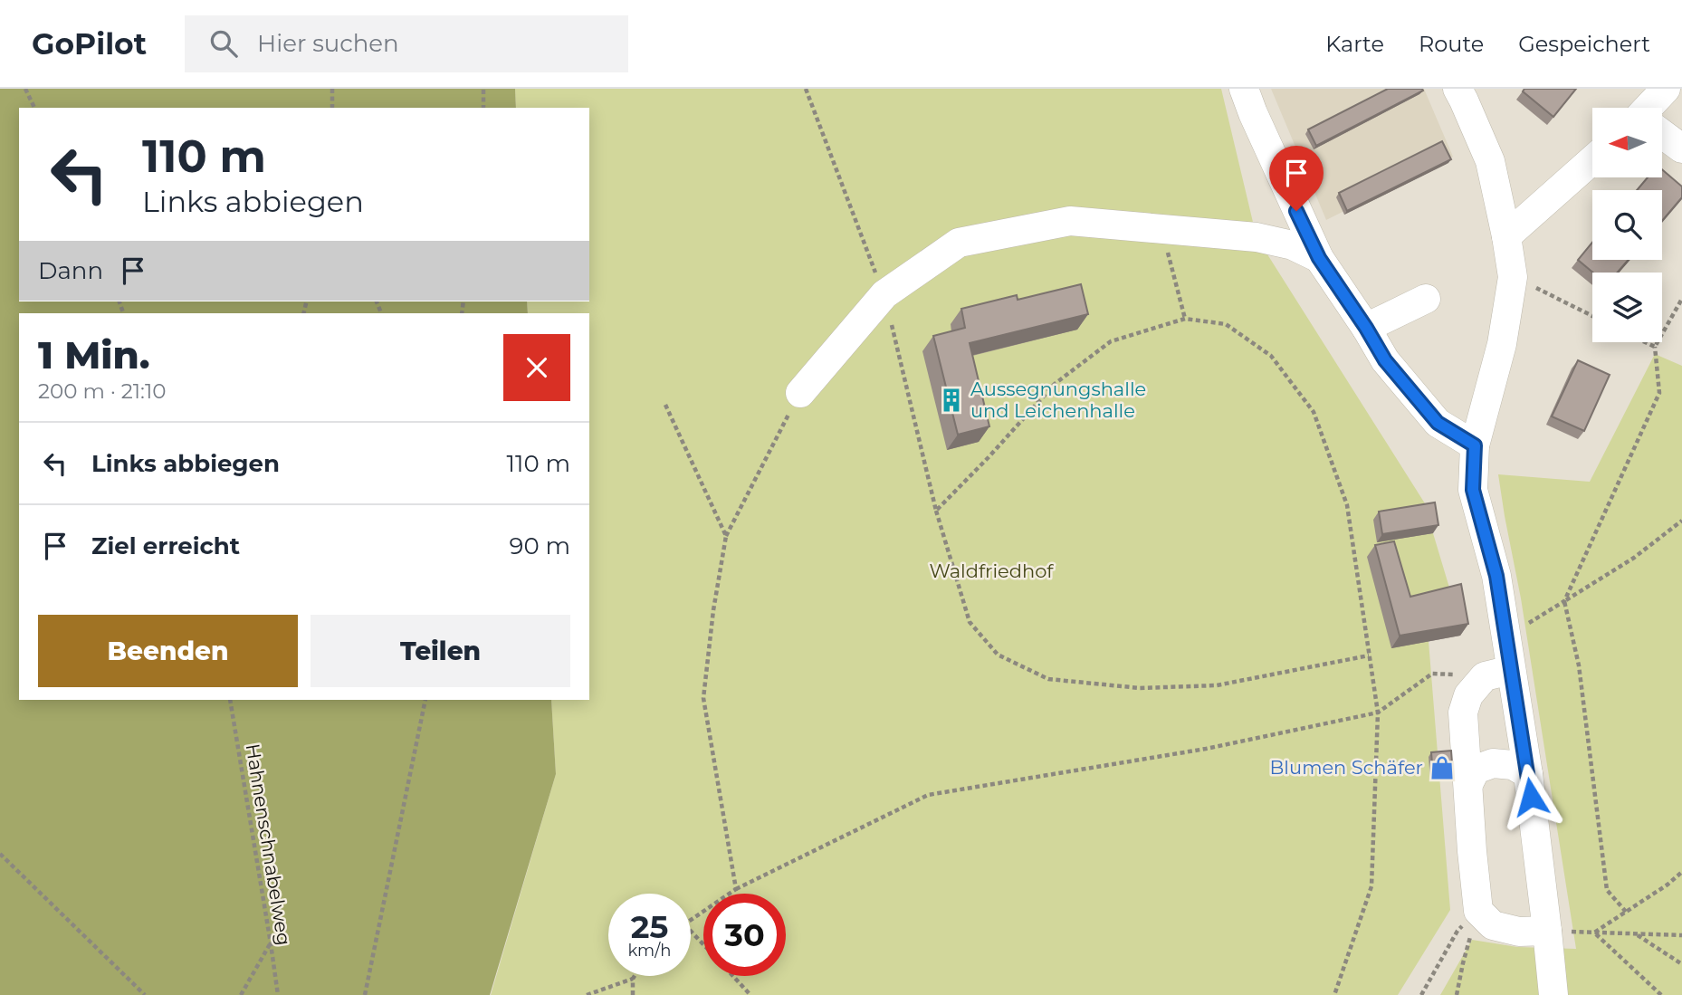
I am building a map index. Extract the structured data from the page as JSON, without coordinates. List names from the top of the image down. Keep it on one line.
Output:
{"streets":{"path":["Hahnenschnabelweg"]},"parks":["Waldfriedhof"],"places":{"building":["Aussegnungshalle und Leichenhalle"],"shop":["Blumen Schäfer"]},"north":"left","page":{"header":"GoPilot","search":"Hier suchen","nav":["Karte","Route","Gespeichert"],"turn":["110 m","Links abbiegen"],"then":"Dann","heading":["1 Min.","200 m · 21:10"],"list":[{"name":"Links abbiegen","value":"110 m"},{"name":"Ziel erreicht","value":"90 m"}],"buttons":["Beenden","Teilen"],"speed":"25 km/h","limit":"30"}}
